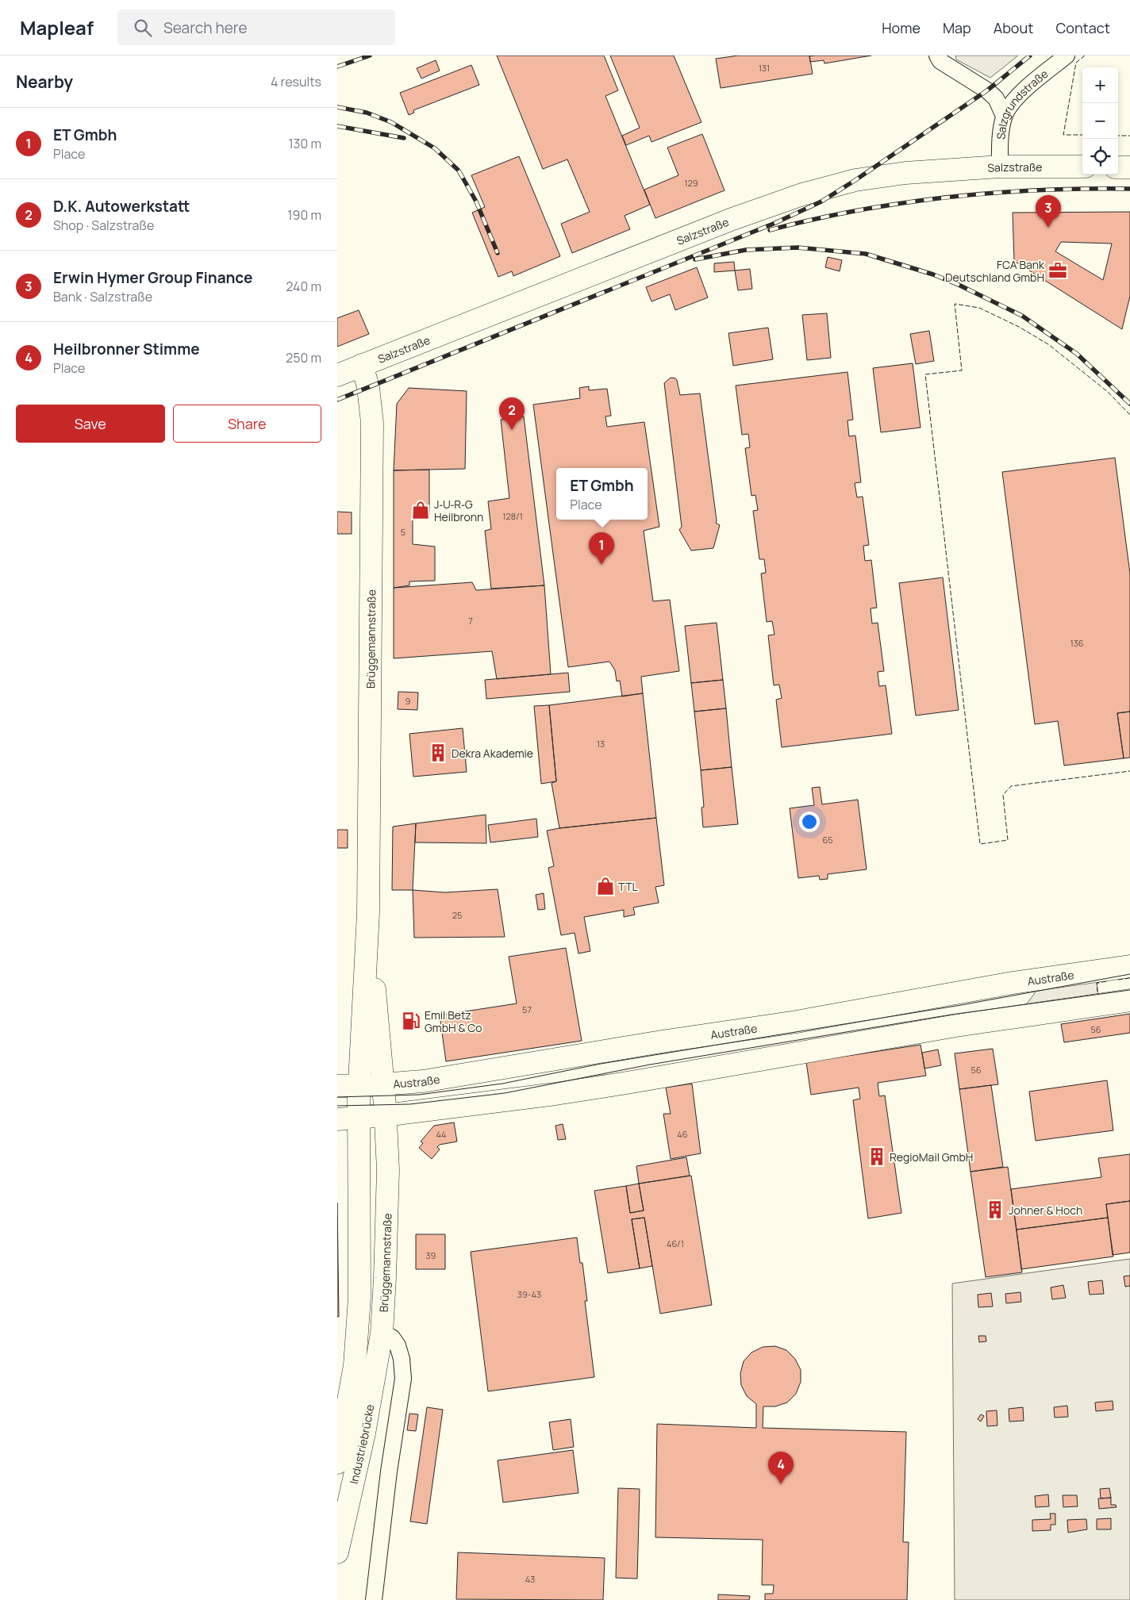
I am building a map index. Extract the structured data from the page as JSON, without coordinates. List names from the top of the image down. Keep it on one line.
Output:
{"streets":{"main road":["Salzstraße","Brüggemannstraße","Austraße","Industriebrücke"],"street":["Salzgrundstraße"]},"crossings":[["Salzgrundstraße","Salzstraße"],["Salzstraße","Brüggemannstraße"],["Brüggemannstraße","Austraße"],["Brüggemannstraße","Industriebrücke"]],"places":{"office":["FCA Bank Deutschland GmbH"],"shop":["J⁃U⁃R⁃G Heilbronn","TTL"],"building":["Dekra Akademie","RegioMail GmbH","Johner & Hoch"],"fuel station":["Emil Betz GmbH & Co"]},"house_numbers":["131","129","128/1","5","7","136","9","13","65","25","57","56","56","44","46","46/1","39","39-43","43"],"page":{"header":"Mapleaf","search":"Search here","nav":["Home","Map","About","Contact"],"heading":["Nearby","4 results"],"map_buttons":["+","−"],"list":[{"mark":"1","name":"ET Gmbh","note":"Place","value":"130 m"},{"mark":"2","name":"D.K. Autowerkstatt","note":"Shop · Salzstraße","value":"190 m"},{"mark":"3","name":"Erwin Hymer Group Finance","note":"Bank · Salzstraße","value":"240 m"},{"mark":"4","name":"Heilbronner Stimme","note":"Place","value":"250 m"}],"pins":["3","2","1","4"],"buttons":["Save","Share"],"popup":["ET Gmbh","Place"]}}
